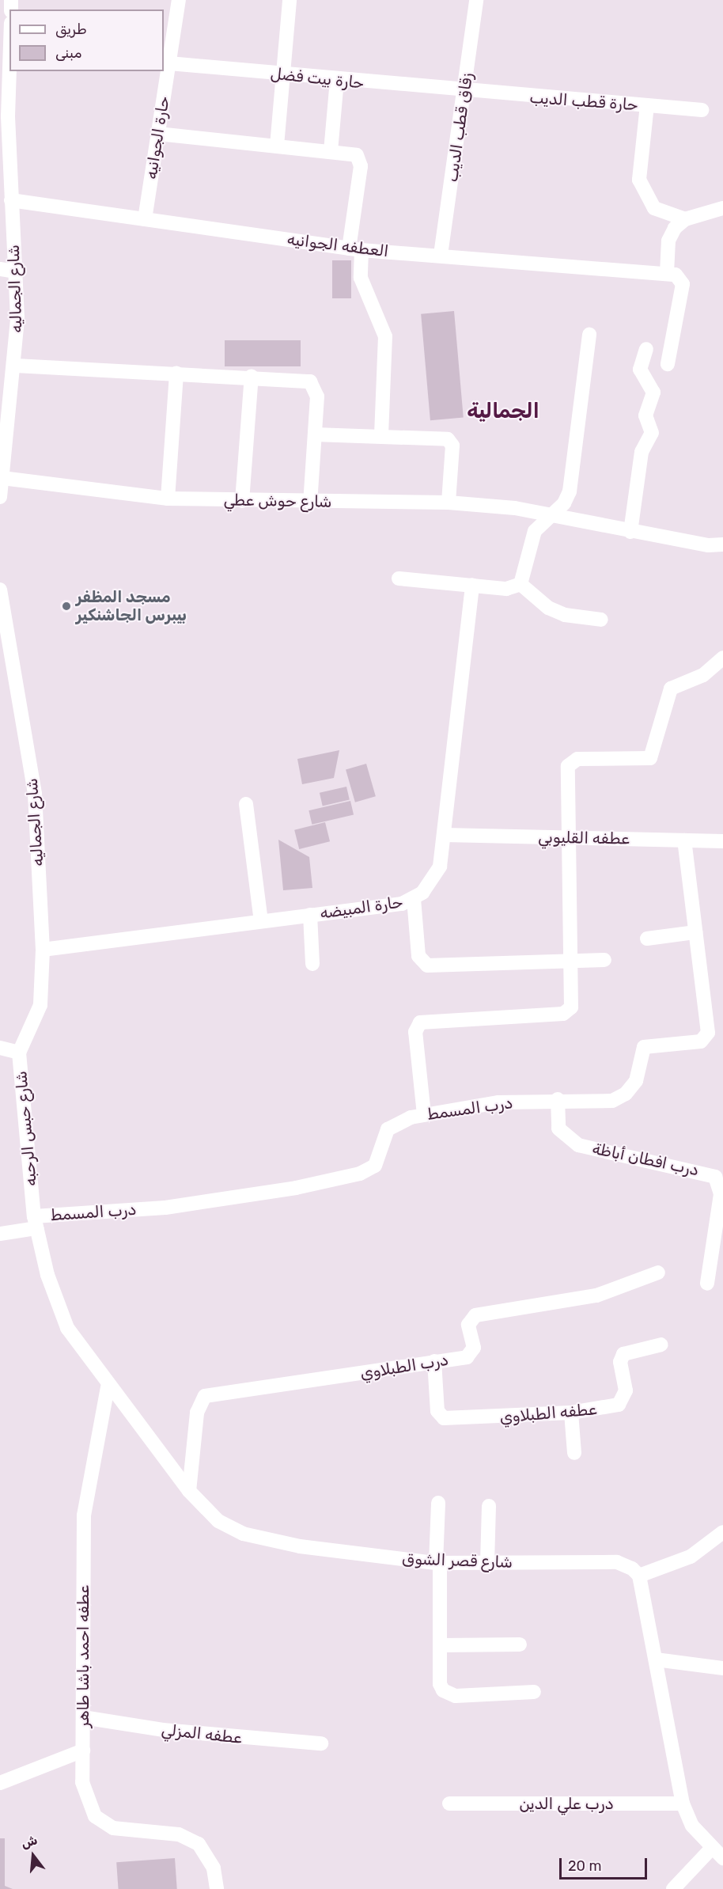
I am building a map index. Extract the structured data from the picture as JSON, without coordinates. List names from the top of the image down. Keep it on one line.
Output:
{"streets":{"street":["حارة بيت فضل","حارة قطب الديب","زقاق قطب الديب","حارة الجوانيه","العطفه الجوانيه","شارع الجماليه","شارع حوش عطي","عطفه القليوبي","حارة المبيضه","درب المسمط","شارع حبس الرحبه","درب افطان أباظة","درب الطبلاوي","عطفه الطبلاوي","شارع قصر الشوق","عطفه احمد باشا طاهر","عطفه المزلي","درب علي الدين"]},"crossings":[["حارة بيت فضل","حارة قطب الديب"],["حارة بيت فضل","زقاق قطب الديب"],["حارة بيت فضل","حارة الجوانيه"],["حارة قطب الديب","زقاق قطب الديب"],["زقاق قطب الديب","العطفه الجوانيه"],["حارة الجوانيه","العطفه الجوانيه"],["العطفه الجوانيه","شارع الجماليه"],["شارع الجماليه","شارع حوش عطي"],["شارع الجماليه","حارة المبيضه"],["شارع الجماليه","شارع حبس الرحبه"],["عطفه القليوبي","حارة المبيضه"],["عطفه القليوبي","درب المسمط"],["درب المسمط","شارع حبس الرحبه"],["درب المسمط","درب افطان أباظة"],["شارع حبس الرحبه","شارع قصر الشوق"],["شارع حبس الرحبه","عطفه احمد باشا طاهر"],["درب الطبلاوي","عطفه الطبلاوي"],["درب الطبلاوي","شارع قصر الشوق"],["شارع قصر الشوق","عطفه احمد باشا طاهر"],["عطفه احمد باشا طاهر","عطفه المزلي"]],"districts":["الجمالية"],"places":["مسجد المظفر بيبرس الجاشنكير"],"legend":["طريق","مبنى"],"scale_bar":"20 m","north":"top"}
